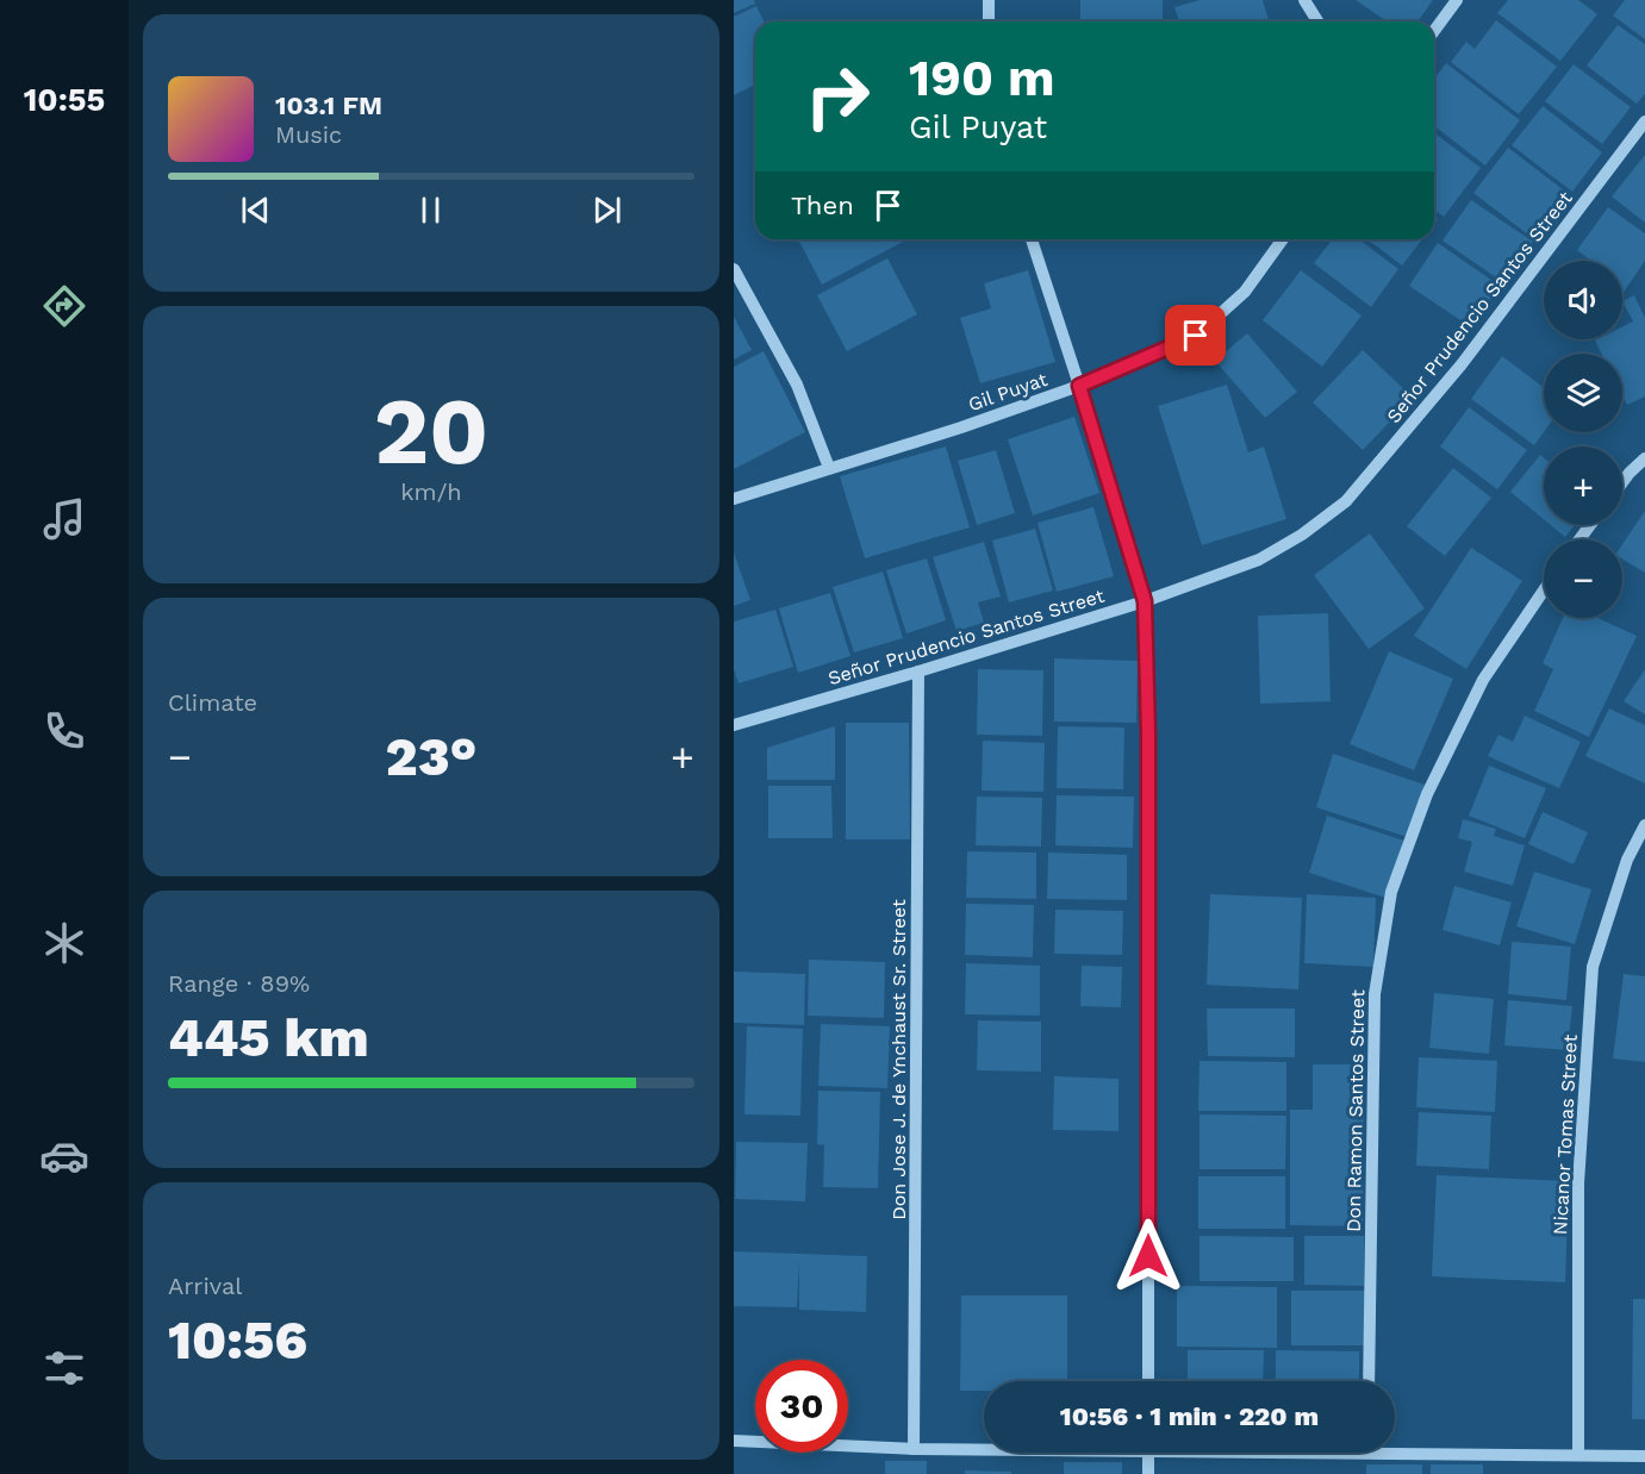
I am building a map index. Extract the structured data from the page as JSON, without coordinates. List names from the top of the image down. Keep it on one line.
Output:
{"streets":{"street":["Señor Prudencio Santos Street","Gil Puyat","Don Jose J. de Ynchaust Sr. Street","Don Ramon Santos Street","Nicanor Tomas Street"]},"crossings":[["Señor Prudencio Santos Street","Don Jose J. de Ynchaust Sr. Street"]],"page":{"tabs":"10:55","turn":["190 m","Gil Puyat"],"song":["103.1 FM","Music"],"then":"Then","map_buttons":["+","−"],"tile":[["20","km/h"],"Climate",["Range · 89%","445 km"],["Arrival","10:56"]],"heat":["−","23°","+"],"limit":"30","trip":"10:56 · 1 min · 220 m"}}
